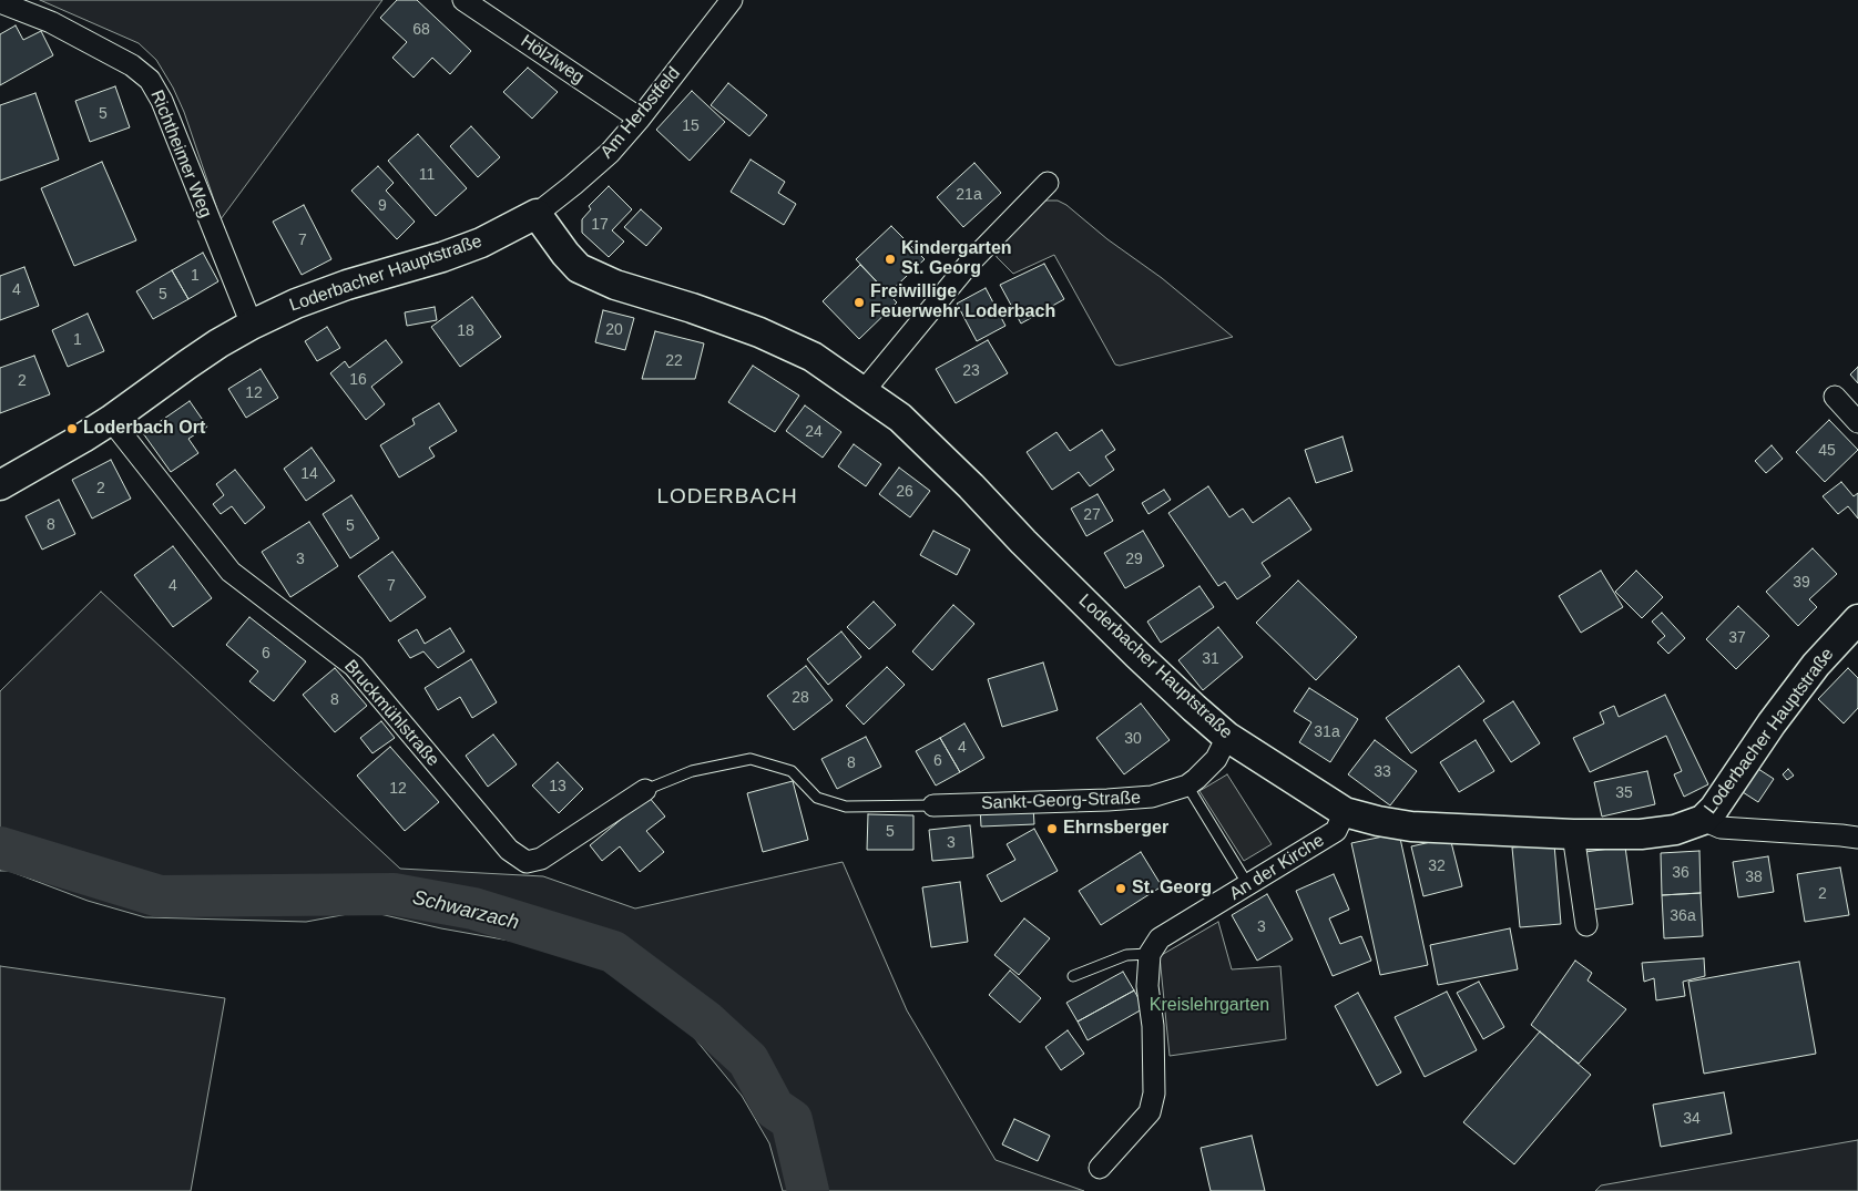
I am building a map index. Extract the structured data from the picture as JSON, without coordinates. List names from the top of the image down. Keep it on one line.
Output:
{"streets":{"street":["Hölzlweg","Am Herbstfeld","Richtheimer Weg","Loderbacher Hauptstraße","Bruckmühlstraße","Sankt-Georg-Straße","An der Kirche"]},"crossings":[["Hölzlweg","Am Herbstfeld"],["Am Herbstfeld","Loderbacher Hauptstraße"],["Richtheimer Weg","Loderbacher Hauptstraße"],["Loderbacher Hauptstraße","Bruckmühlstraße"],["Loderbacher Hauptstraße","Sankt-Georg-Straße"],["Loderbacher Hauptstraße","An der Kirche"]],"districts":["LODERBACH"],"water":["Schwarzach"],"parks":["Kreislehrgarten"],"places":["Kindergarten St. Georg","Freiwillige Feuerwehr Loderbach","Loderbach Ort","Ehrnsberger","St. Georg"],"house_numbers":["68","5","15","11","21a","9","17","7","1","4","5","20","18","1","22","23","16","2","12","24","45","14","2","26","27","8","5","3","29","39","4","7","37","6","31","28","8","31a","30","4","6","8","33","13","12","35","5","3","32","36","38","2","36a","3","34"]}
